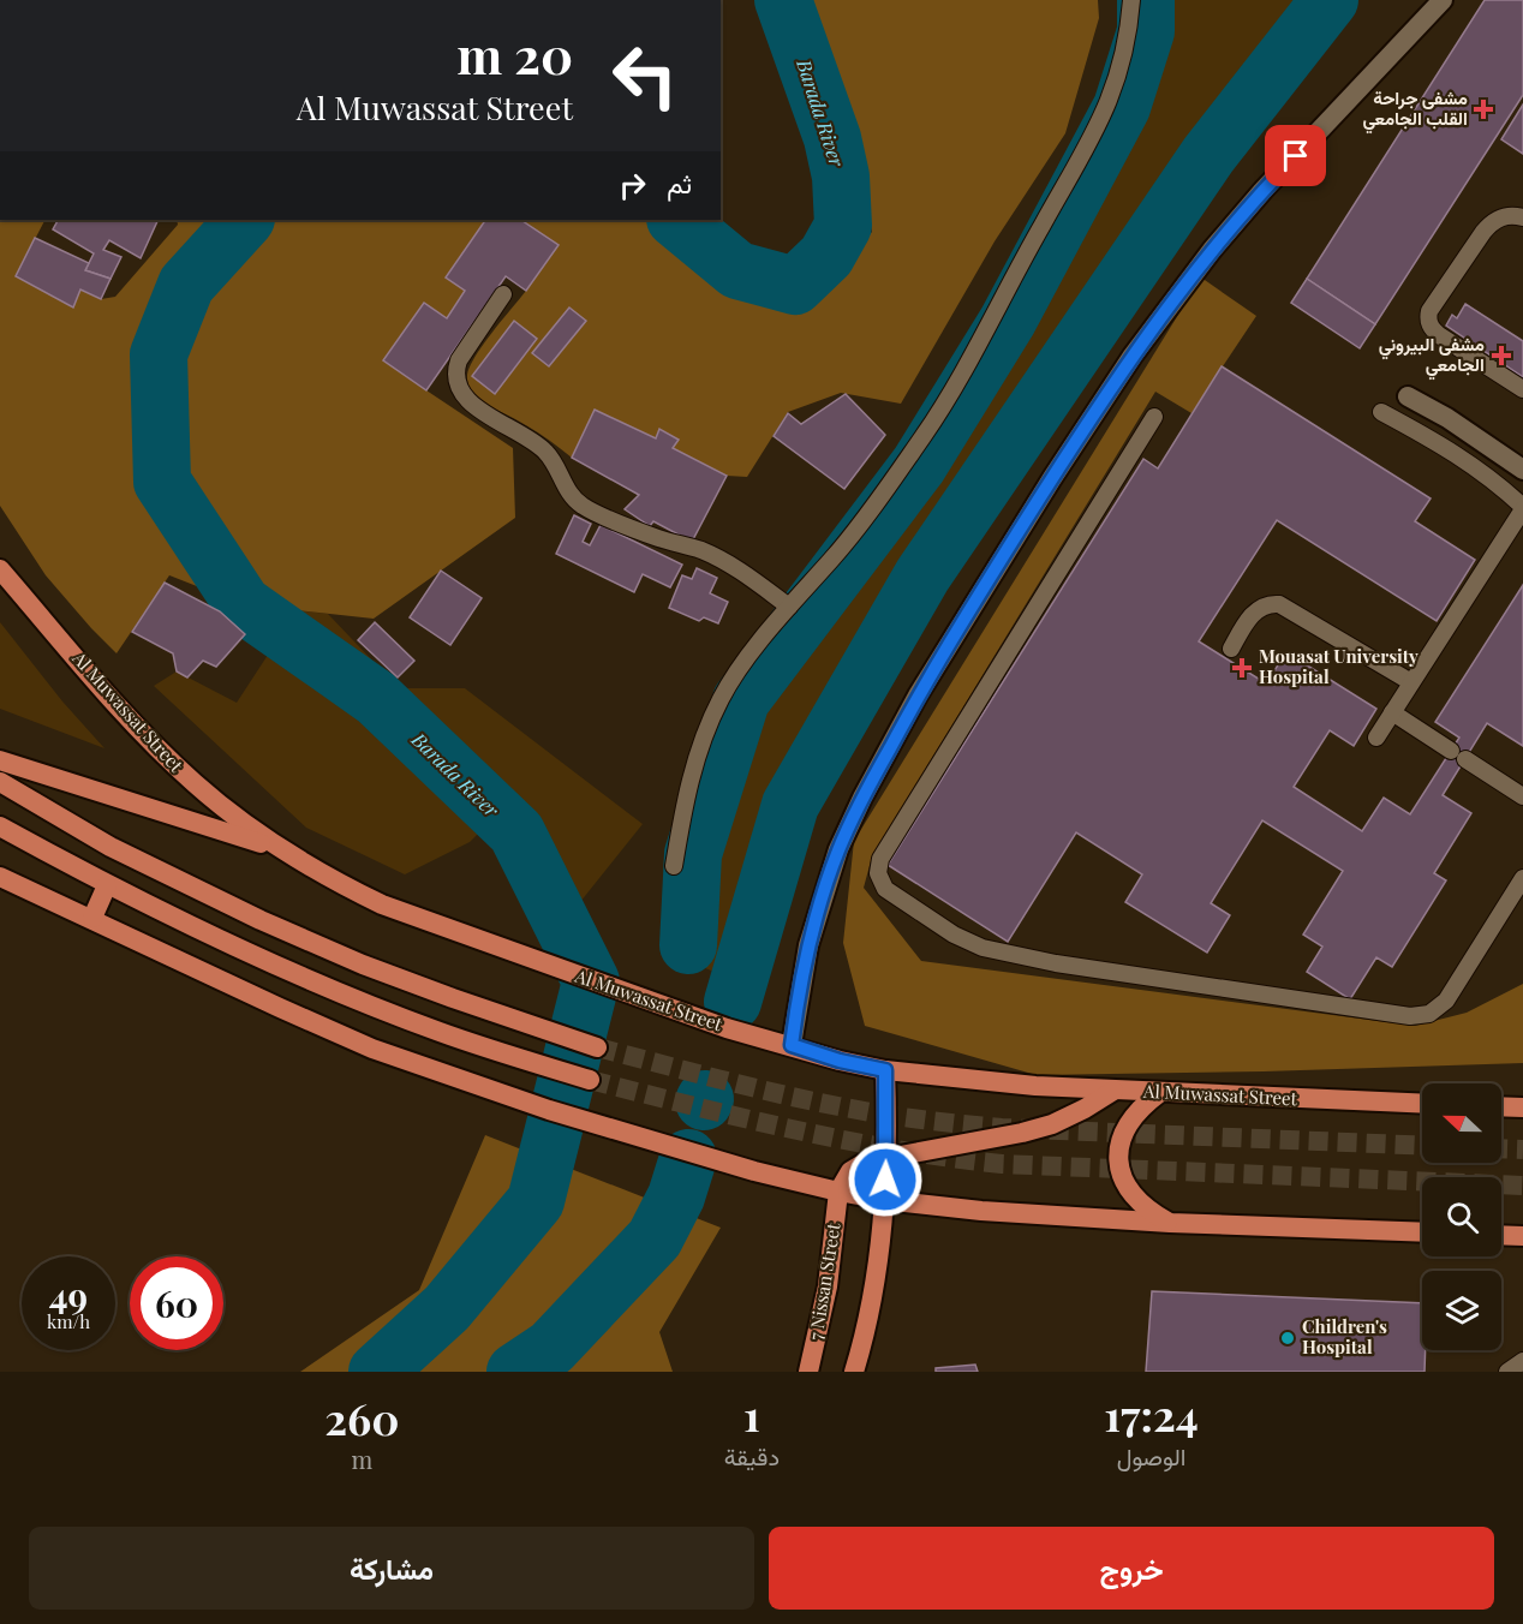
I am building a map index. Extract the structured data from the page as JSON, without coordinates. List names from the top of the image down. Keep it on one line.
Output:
{"streets":{"main road":["Al Muwassat Street","7 Nissan Street"]},"water":["Barada River"],"places":{"health":["مشفى جراحة القلب الجامعي","مشفى البيروني الجامعي","Mouasat University Hospital"],"other":["Children's Hospital"]},"north":"left","page":{"turn":["20 m","Al Muwassat Street"],"then":"ثم","speed":"49 km/h","limit":"60","eta":["17:24","الوصول","1","دقيقة","260","m"],"buttons":["خروج","مشاركة"]}}
